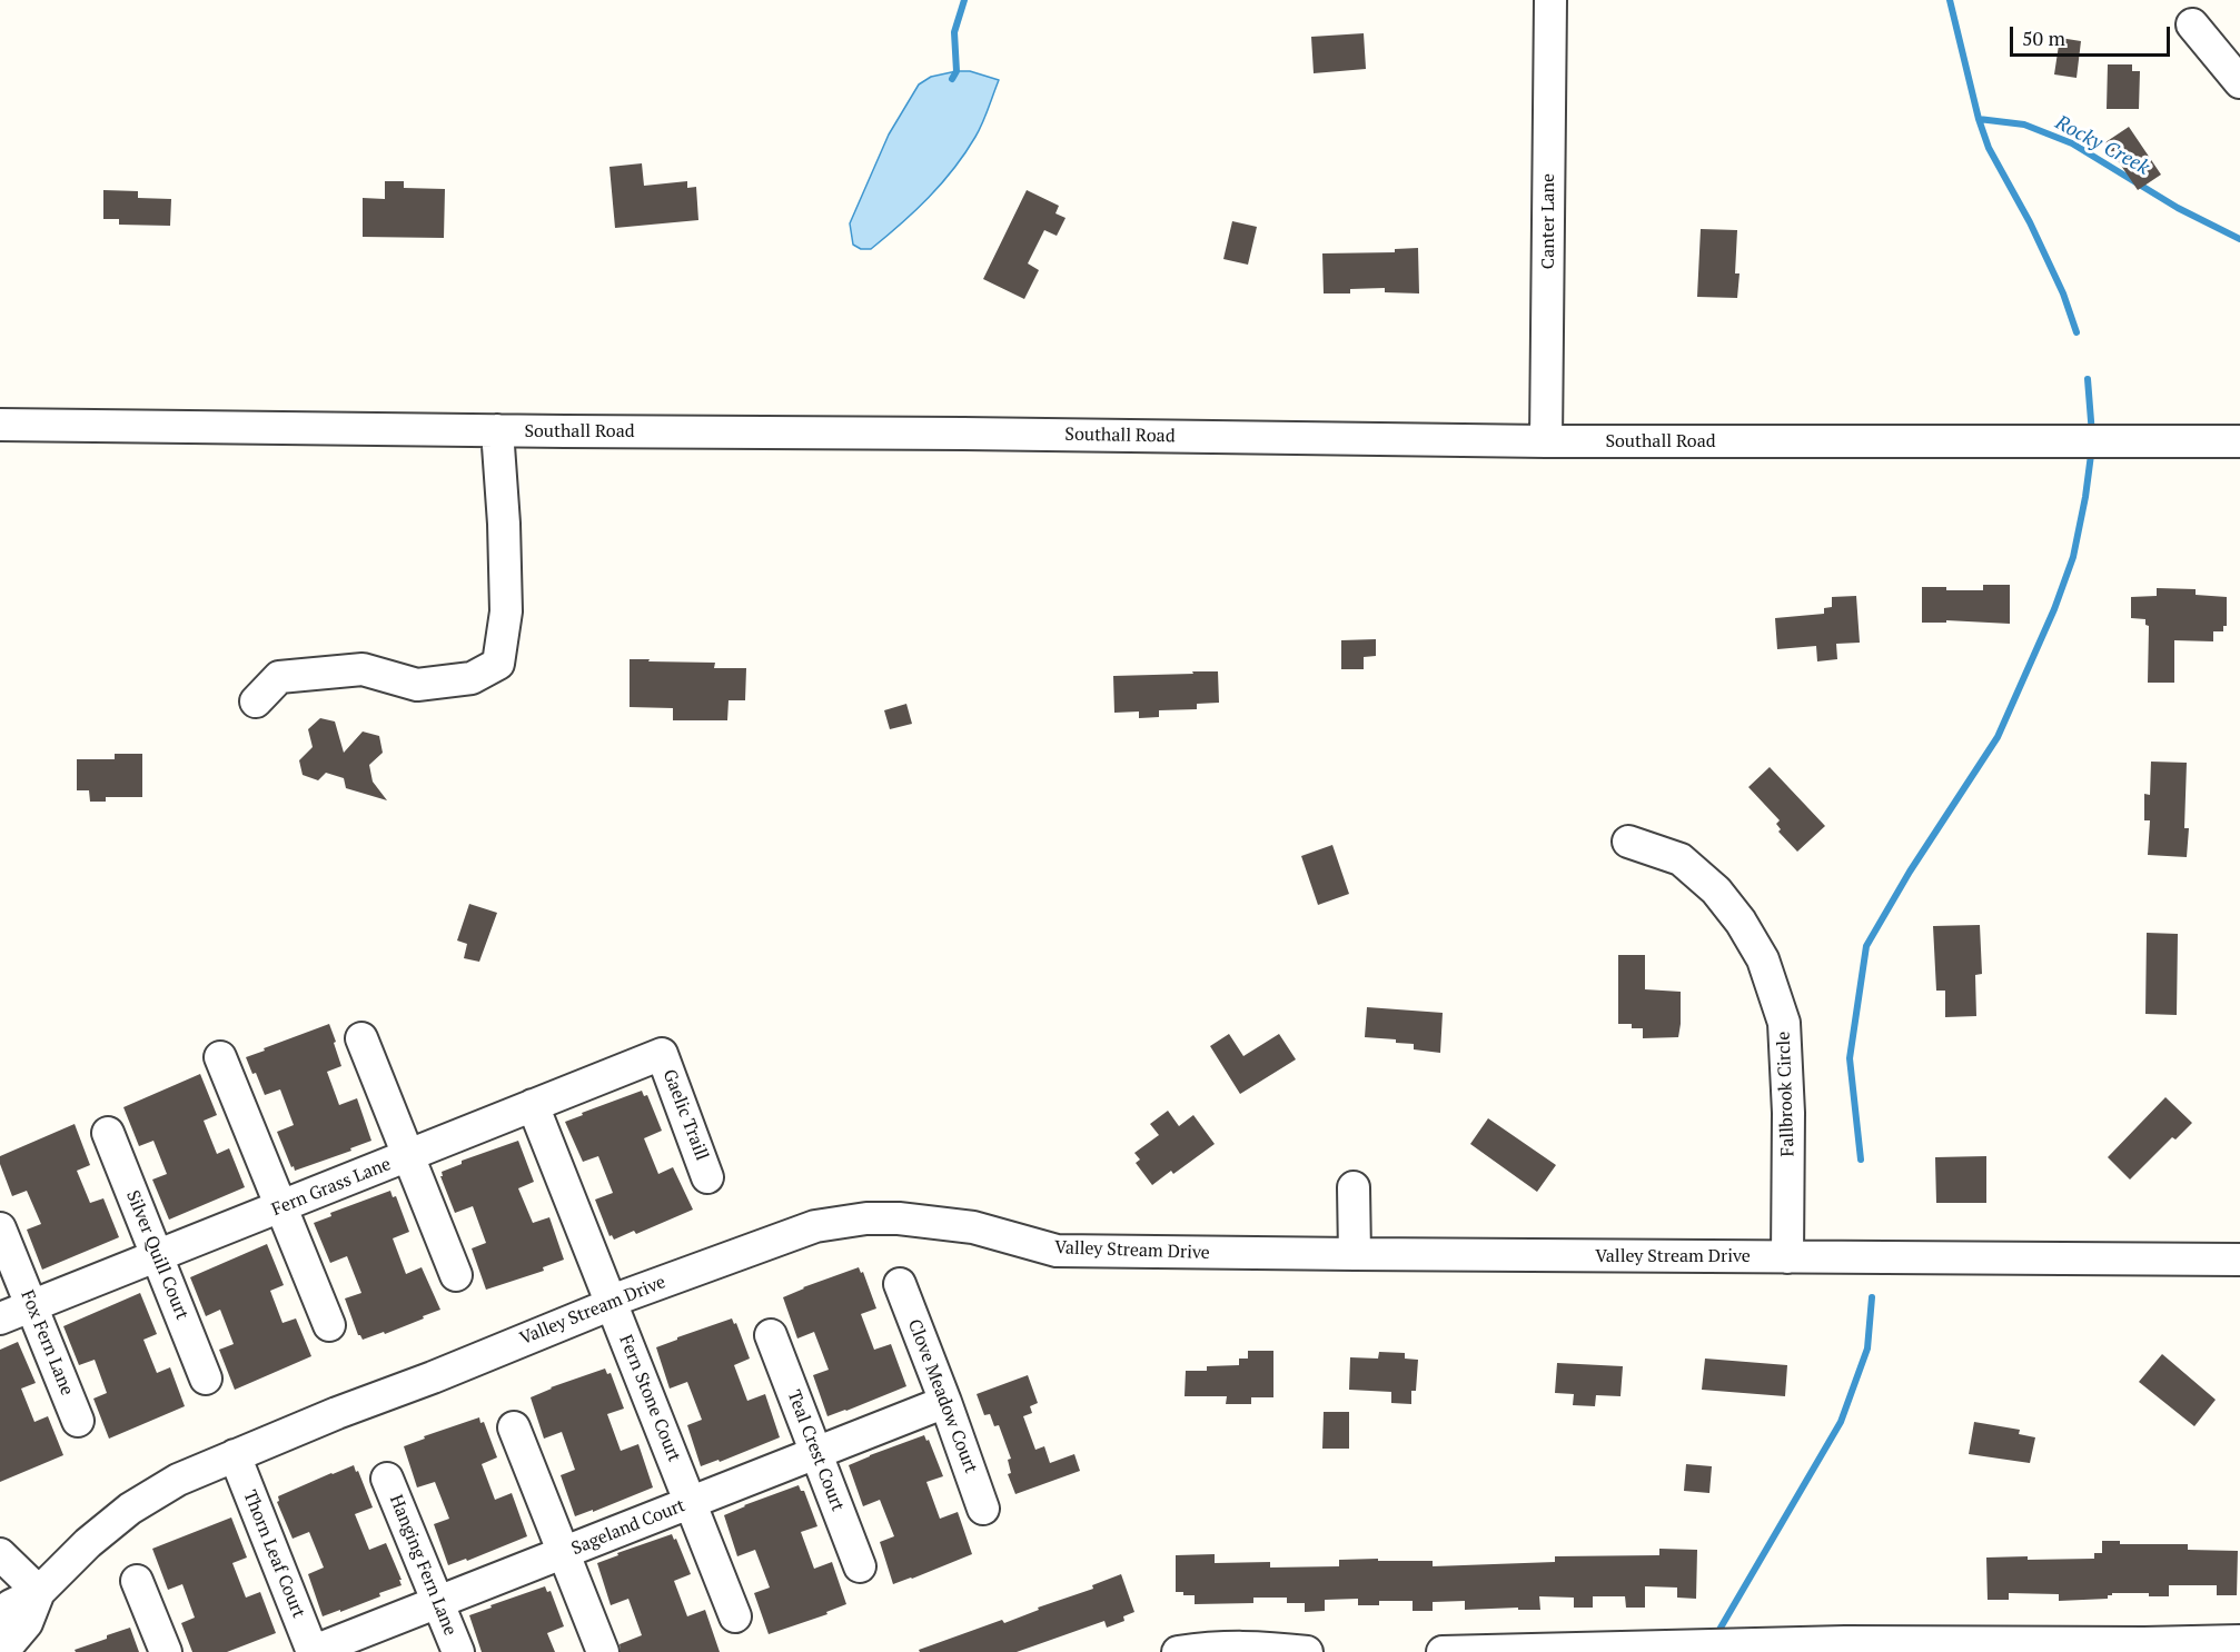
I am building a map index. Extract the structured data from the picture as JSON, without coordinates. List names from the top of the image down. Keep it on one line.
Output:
{"streets":{"street":["Canter Lane","Southall Road","Fallbrook Circle","Gaelic Traill","Fern Grass Lane","Valley Stream Drive","Silver Quill Court","Fox Fern Lane","Clove Meadow Court","Fern Stone Court","Teal Crest Court","Sageland Court","Thorn Leaf Court","Hanging Fern Lane"]},"crossings":[["Canter Lane","Southall Road"],["Fallbrook Circle","Valley Stream Drive"],["Gaelic Traill","Fern Grass Lane"],["Fern Grass Lane","Silver Quill Court"],["Fern Grass Lane","Fox Fern Lane"],["Fern Grass Lane","Fern Stone Court"],["Valley Stream Drive","Fern Stone Court"],["Valley Stream Drive","Thorn Leaf Court"],["Clove Meadow Court","Sageland Court"],["Fern Stone Court","Sageland Court"],["Teal Crest Court","Sageland Court"],["Sageland Court","Thorn Leaf Court"],["Sageland Court","Hanging Fern Lane"]],"water":["Rocky Creek"],"scale_bar":"50 m"}
